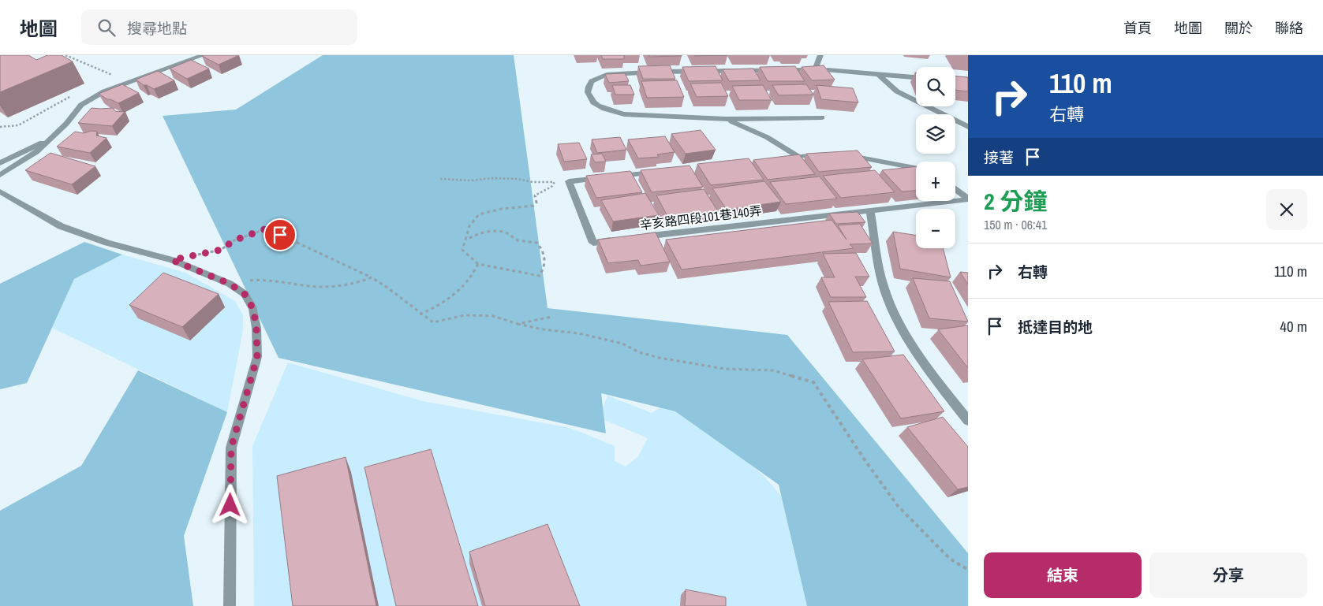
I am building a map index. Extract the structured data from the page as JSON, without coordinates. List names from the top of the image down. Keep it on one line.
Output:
{"streets":{"street":["辛亥路四段101巷140弄"]},"page":{"header":"地圖","search":"搜尋地點","nav":["首頁","地圖","關於","聯絡"],"turn":["110 m","右轉"],"map_buttons":["+","−"],"then":"接著","heading":["2 分鐘","150 m · 06:41"],"list":[{"name":"右轉","value":"110 m"},{"name":"抵達目的地","value":"40 m"}],"buttons":["結束","分享"]}}
